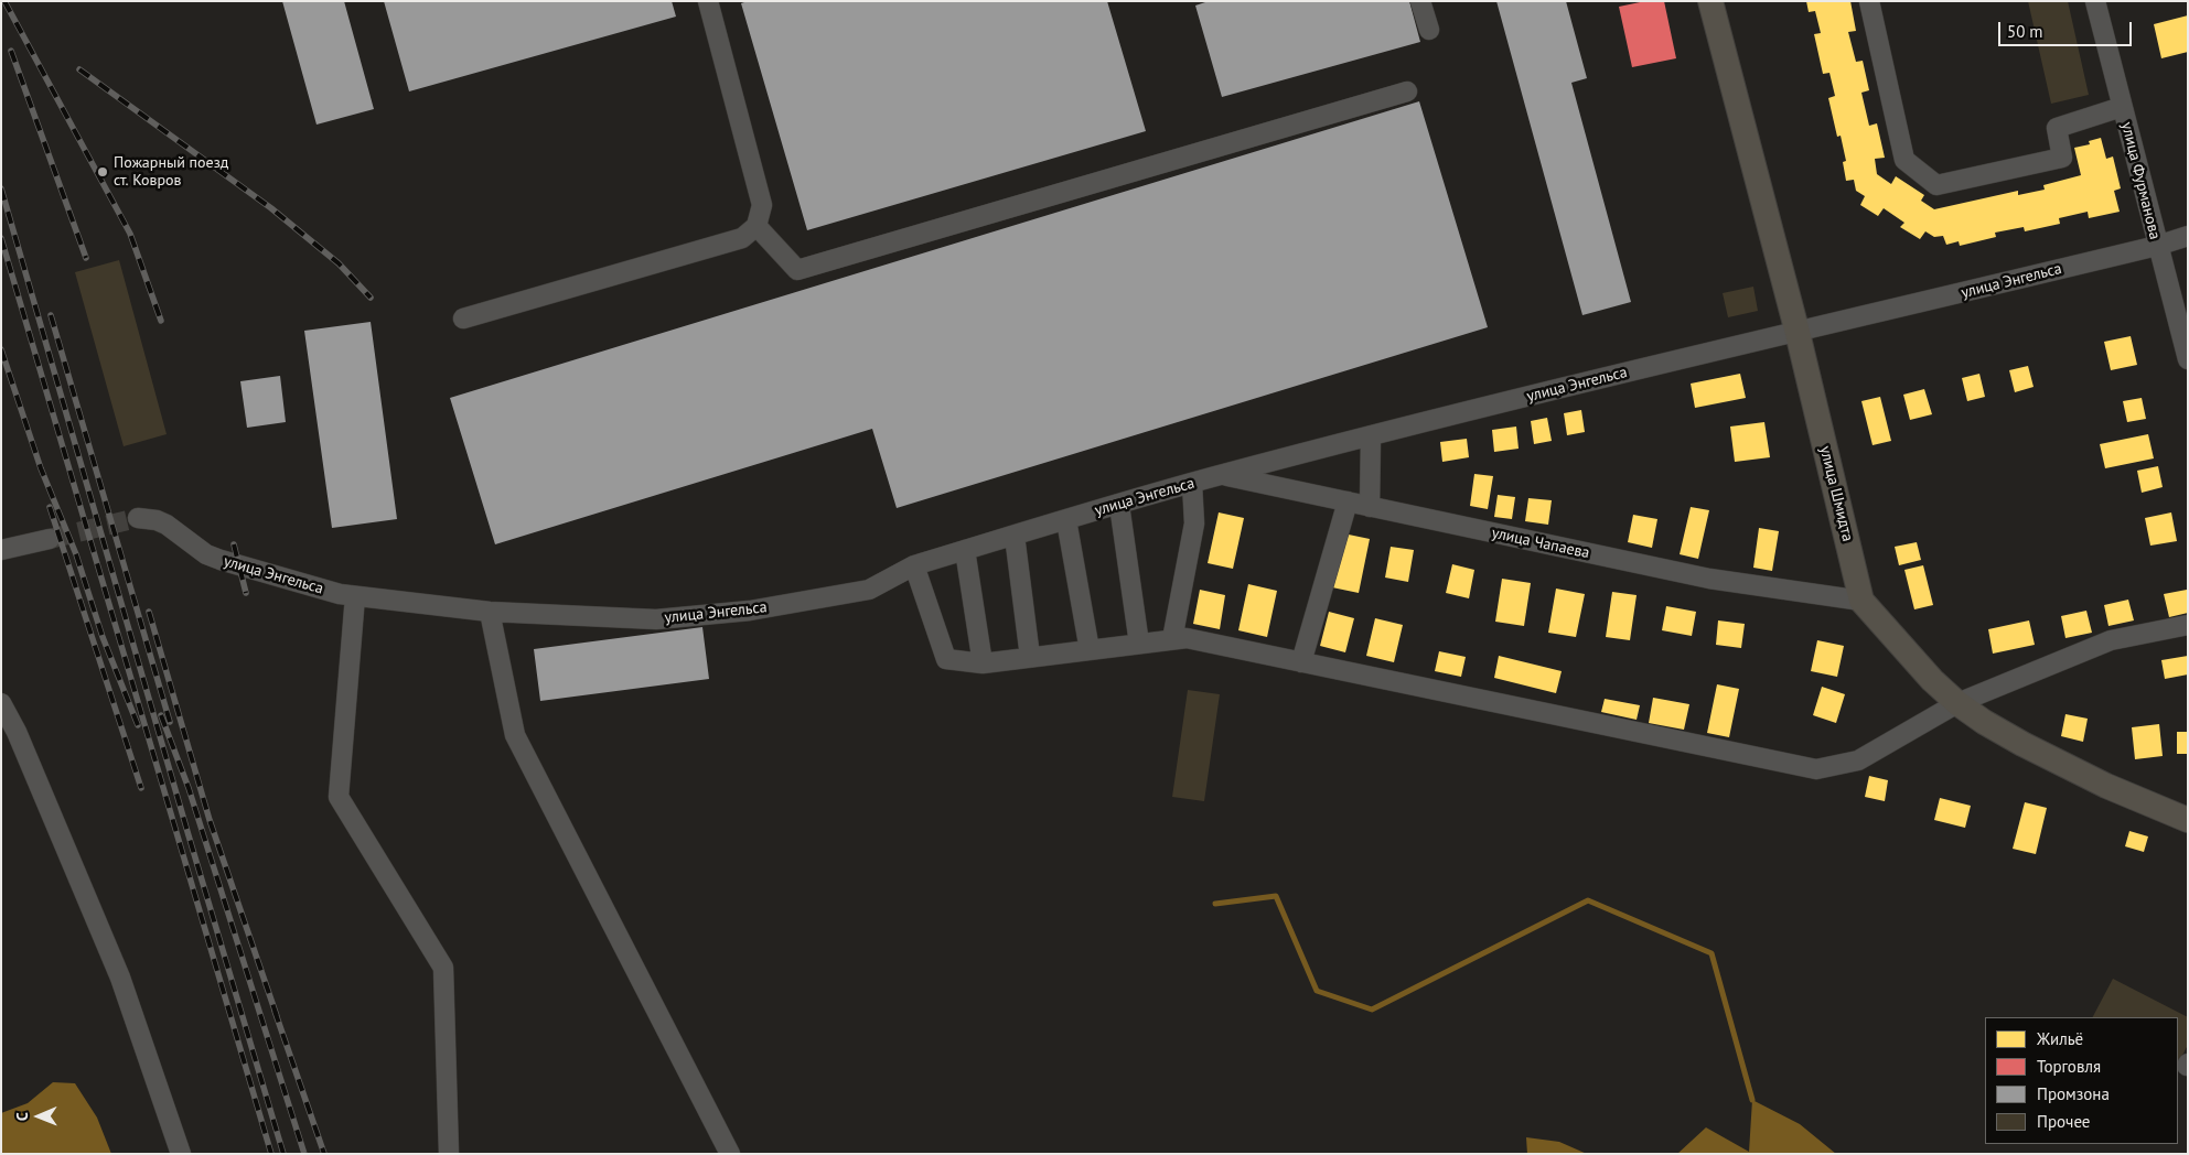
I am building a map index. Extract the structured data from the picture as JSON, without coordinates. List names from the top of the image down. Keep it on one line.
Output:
{"streets":{"main road":["улица Шмидта"],"street":["улица Фурманова","улица Энгельса","улица Чапаева"]},"crossings":[["улица Фурманова","улица Энгельса"],["улица Энгельса","улица Шмидта"],["улица Энгельса","улица Чапаева"],["улица Шмидта","улица Чапаева"]],"places":["Пожарный поезд ст. Ковров"],"legend":["Жильё","Торговля","Промзона","Прочее"],"scale_bar":"50 m","north":"left"}
